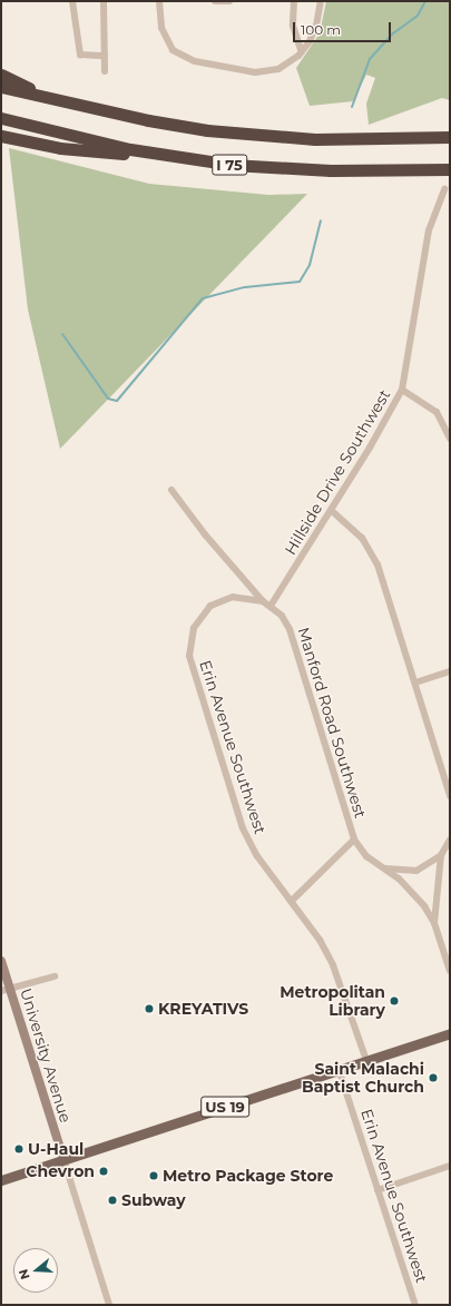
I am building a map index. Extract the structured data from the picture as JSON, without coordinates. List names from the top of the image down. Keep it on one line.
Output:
{"streets":{"highway":["I 75"],"main road":["University Avenue","US 19"],"street":["Hillside Drive Southwest","Manford Road Southwest","Erin Avenue Southwest"]},"crossings":[["Hillside Drive Southwest","Manford Road Southwest"],["Manford Road Southwest","Erin Avenue Southwest"],["Erin Avenue Southwest","US 19"],["University Avenue","US 19"]],"places":["Metropolitan Library","KREYATIVS","Saint Malachi Baptist Church","U-Haul","Chevron","Metro Package Store","Subway"],"scale_bar":"100 m","north":"left"}
